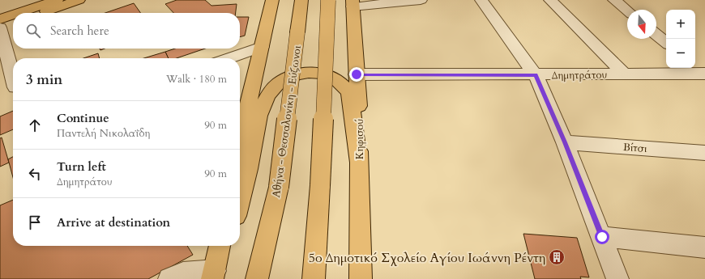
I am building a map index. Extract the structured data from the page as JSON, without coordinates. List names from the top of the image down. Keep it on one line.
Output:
{"streets":{"main road":["Αθήνα - Θεσσαλονίκη - Εύζωνοι","Κηφισού"],"street":["Δημητράτου","Βίτσι"]},"crossings":[["Δημητράτου","Κηφισού"]],"places":{"building":["5ο Δημοτικό Σχολείο Αγίου Ιωάννη Ρέντη"]},"north":"bottom","page":{"map_buttons":["+","−"],"search":"Search here","heading":["3 min","Walk · 180 m"],"list":[["Continue","Παντελή Νικολαΐδη","90 m"],["Turn left","Δημητράτου","90 m"],"Arrive at destination"]}}
